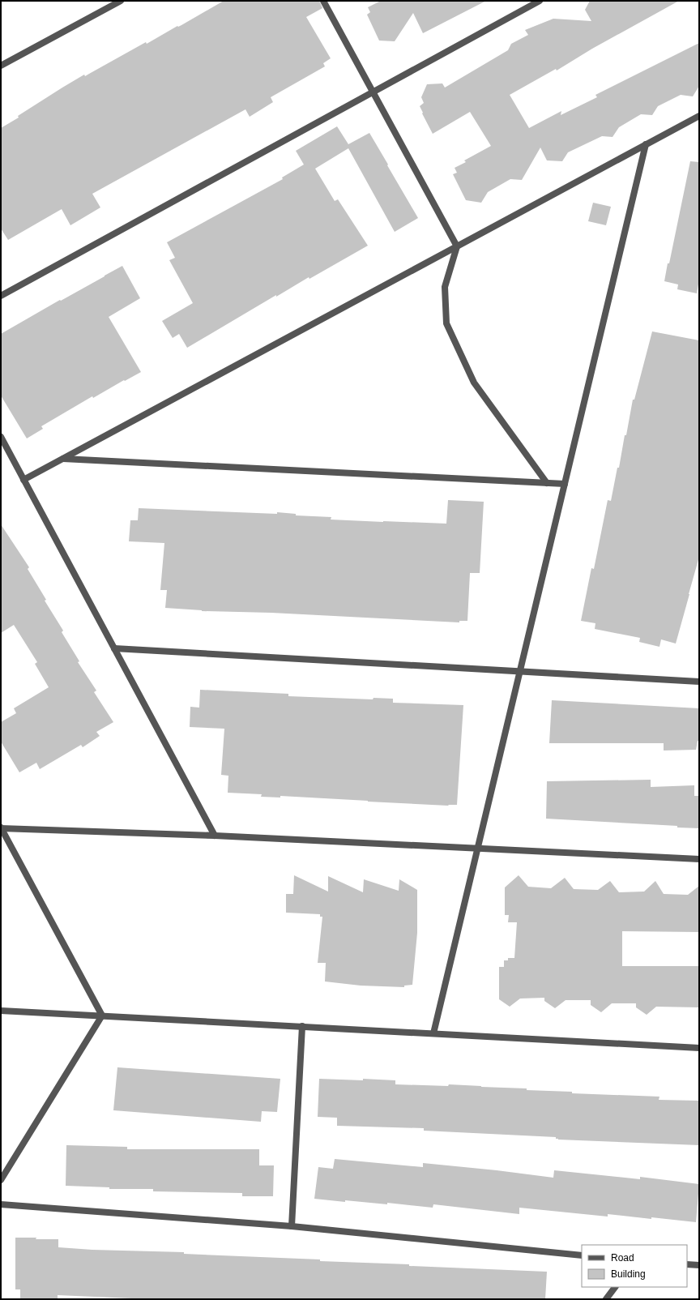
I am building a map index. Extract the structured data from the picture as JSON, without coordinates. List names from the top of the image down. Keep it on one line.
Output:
{"legend":["Road","Building"]}
